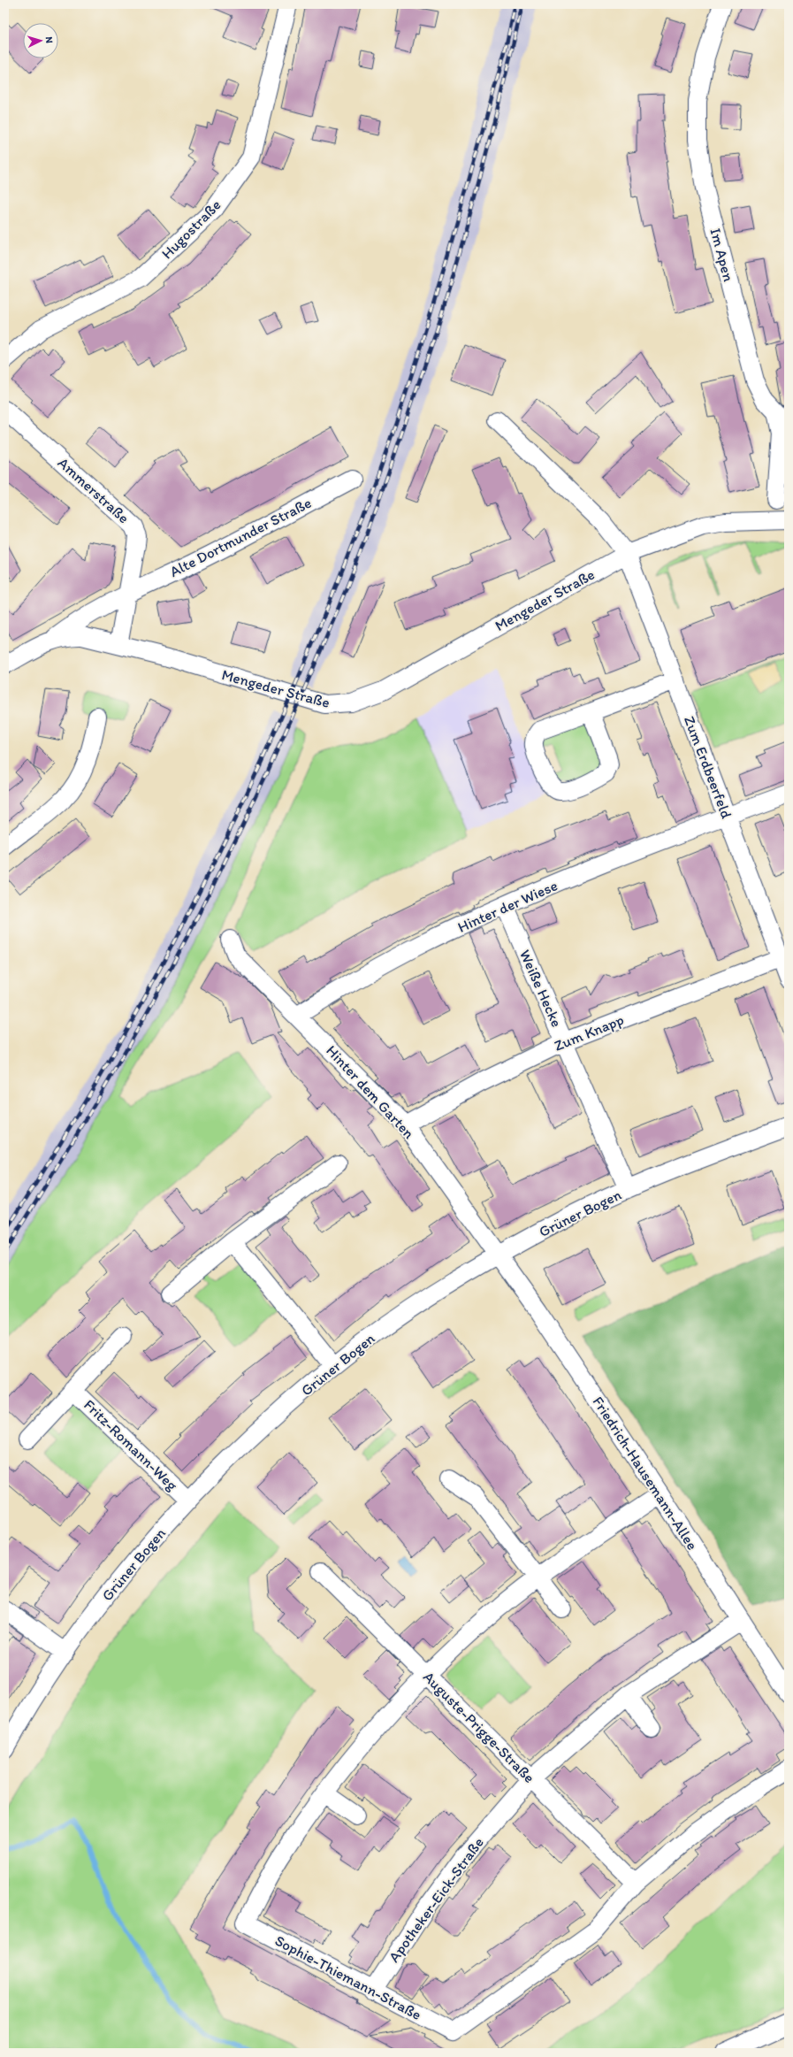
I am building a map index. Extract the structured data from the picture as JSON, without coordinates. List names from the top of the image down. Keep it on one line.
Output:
{"streets":{"street":["Hugostraße","Im Apen","Ammerstraße","Alte Dortmunder Straße","Mengeder Straße","Zum Erdbeerfeld","Hinter der Wiese","Weiße Hecke","Zum Knapp","Hinter dem Garten","Grüner Bogen","Fritz-Romann-Weg","Friedrich-Hausemann-Allee","Auguste-Prigge-Straße","Apotheker-Eick-Straße","Sophie-Thiemann-Straße"]},"crossings":[["Ammerstraße","Alte Dortmunder Straße"],["Ammerstraße","Mengeder Straße"],["Mengeder Straße","Zum Erdbeerfeld"],["Zum Erdbeerfeld","Hinter der Wiese"],["Zum Erdbeerfeld","Zum Knapp"],["Hinter der Wiese","Weiße Hecke"],["Hinter der Wiese","Hinter dem Garten"],["Weiße Hecke","Zum Knapp"],["Weiße Hecke","Grüner Bogen"],["Zum Knapp","Hinter dem Garten"],["Hinter dem Garten","Grüner Bogen"],["Hinter dem Garten","Friedrich-Hausemann-Allee"],["Grüner Bogen","Fritz-Romann-Weg"],["Grüner Bogen","Friedrich-Hausemann-Allee"],["Friedrich-Hausemann-Allee","Apotheker-Eick-Straße"],["Auguste-Prigge-Straße","Apotheker-Eick-Straße"],["Auguste-Prigge-Straße","Sophie-Thiemann-Straße"],["Apotheker-Eick-Straße","Sophie-Thiemann-Straße"]],"north":"right"}
